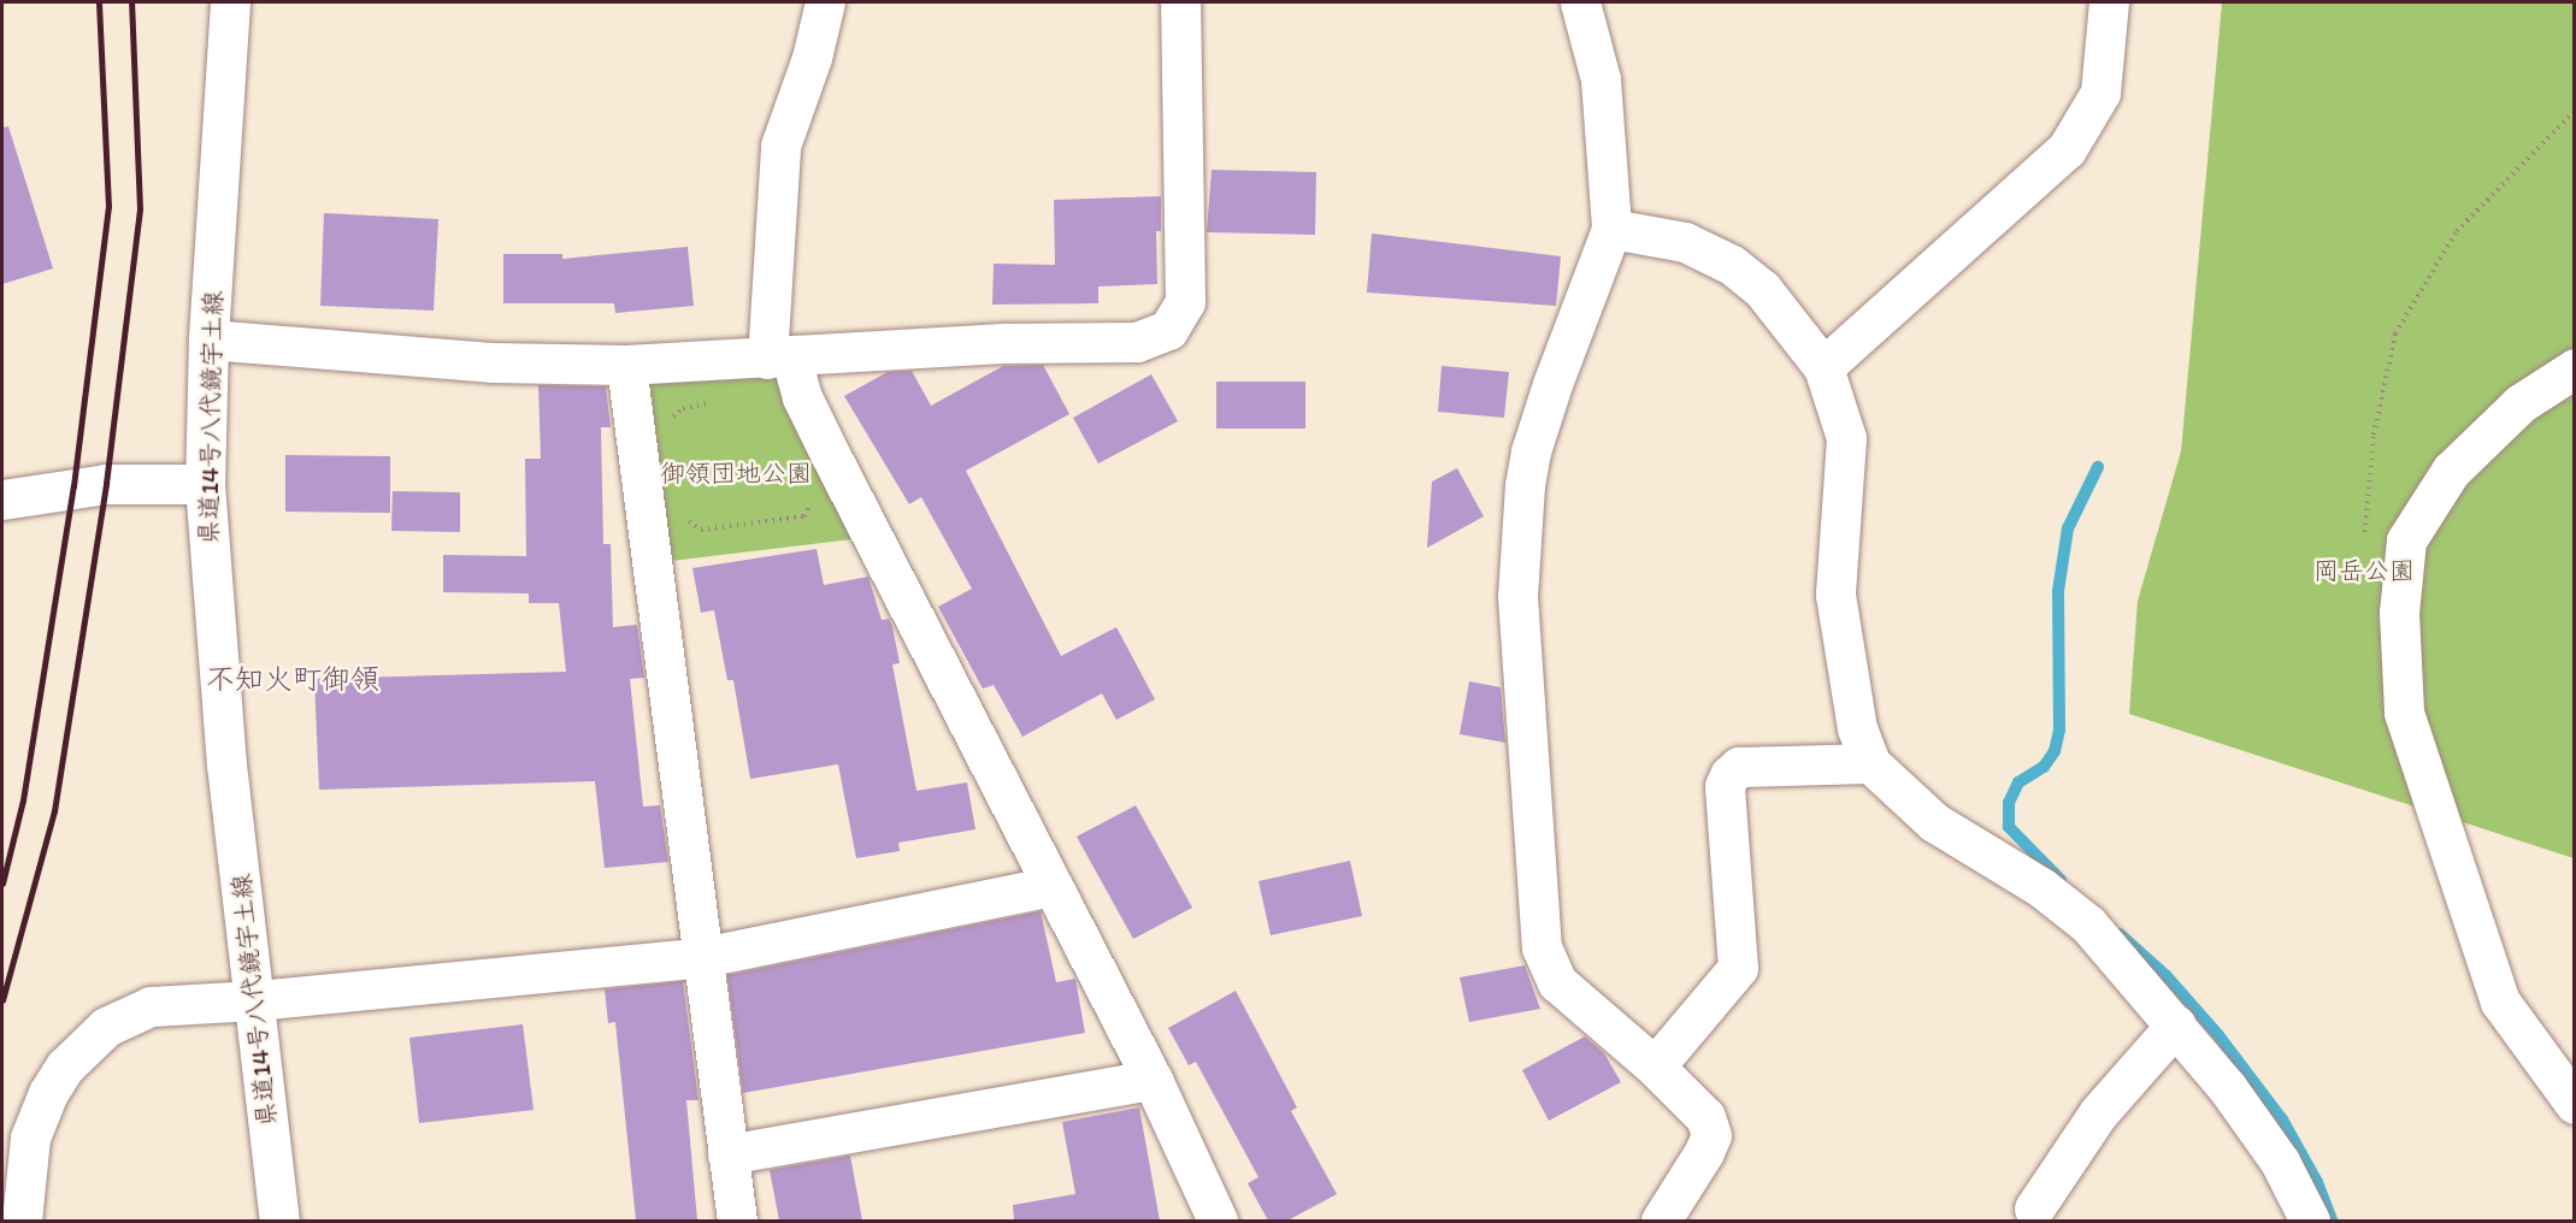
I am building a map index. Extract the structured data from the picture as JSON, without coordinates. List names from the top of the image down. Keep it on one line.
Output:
{"streets":{"street":["県道14号八代鏡宇土線"]},"districts":["不知火町御領"],"parks":["御領団地公園","岡岳公園"]}
